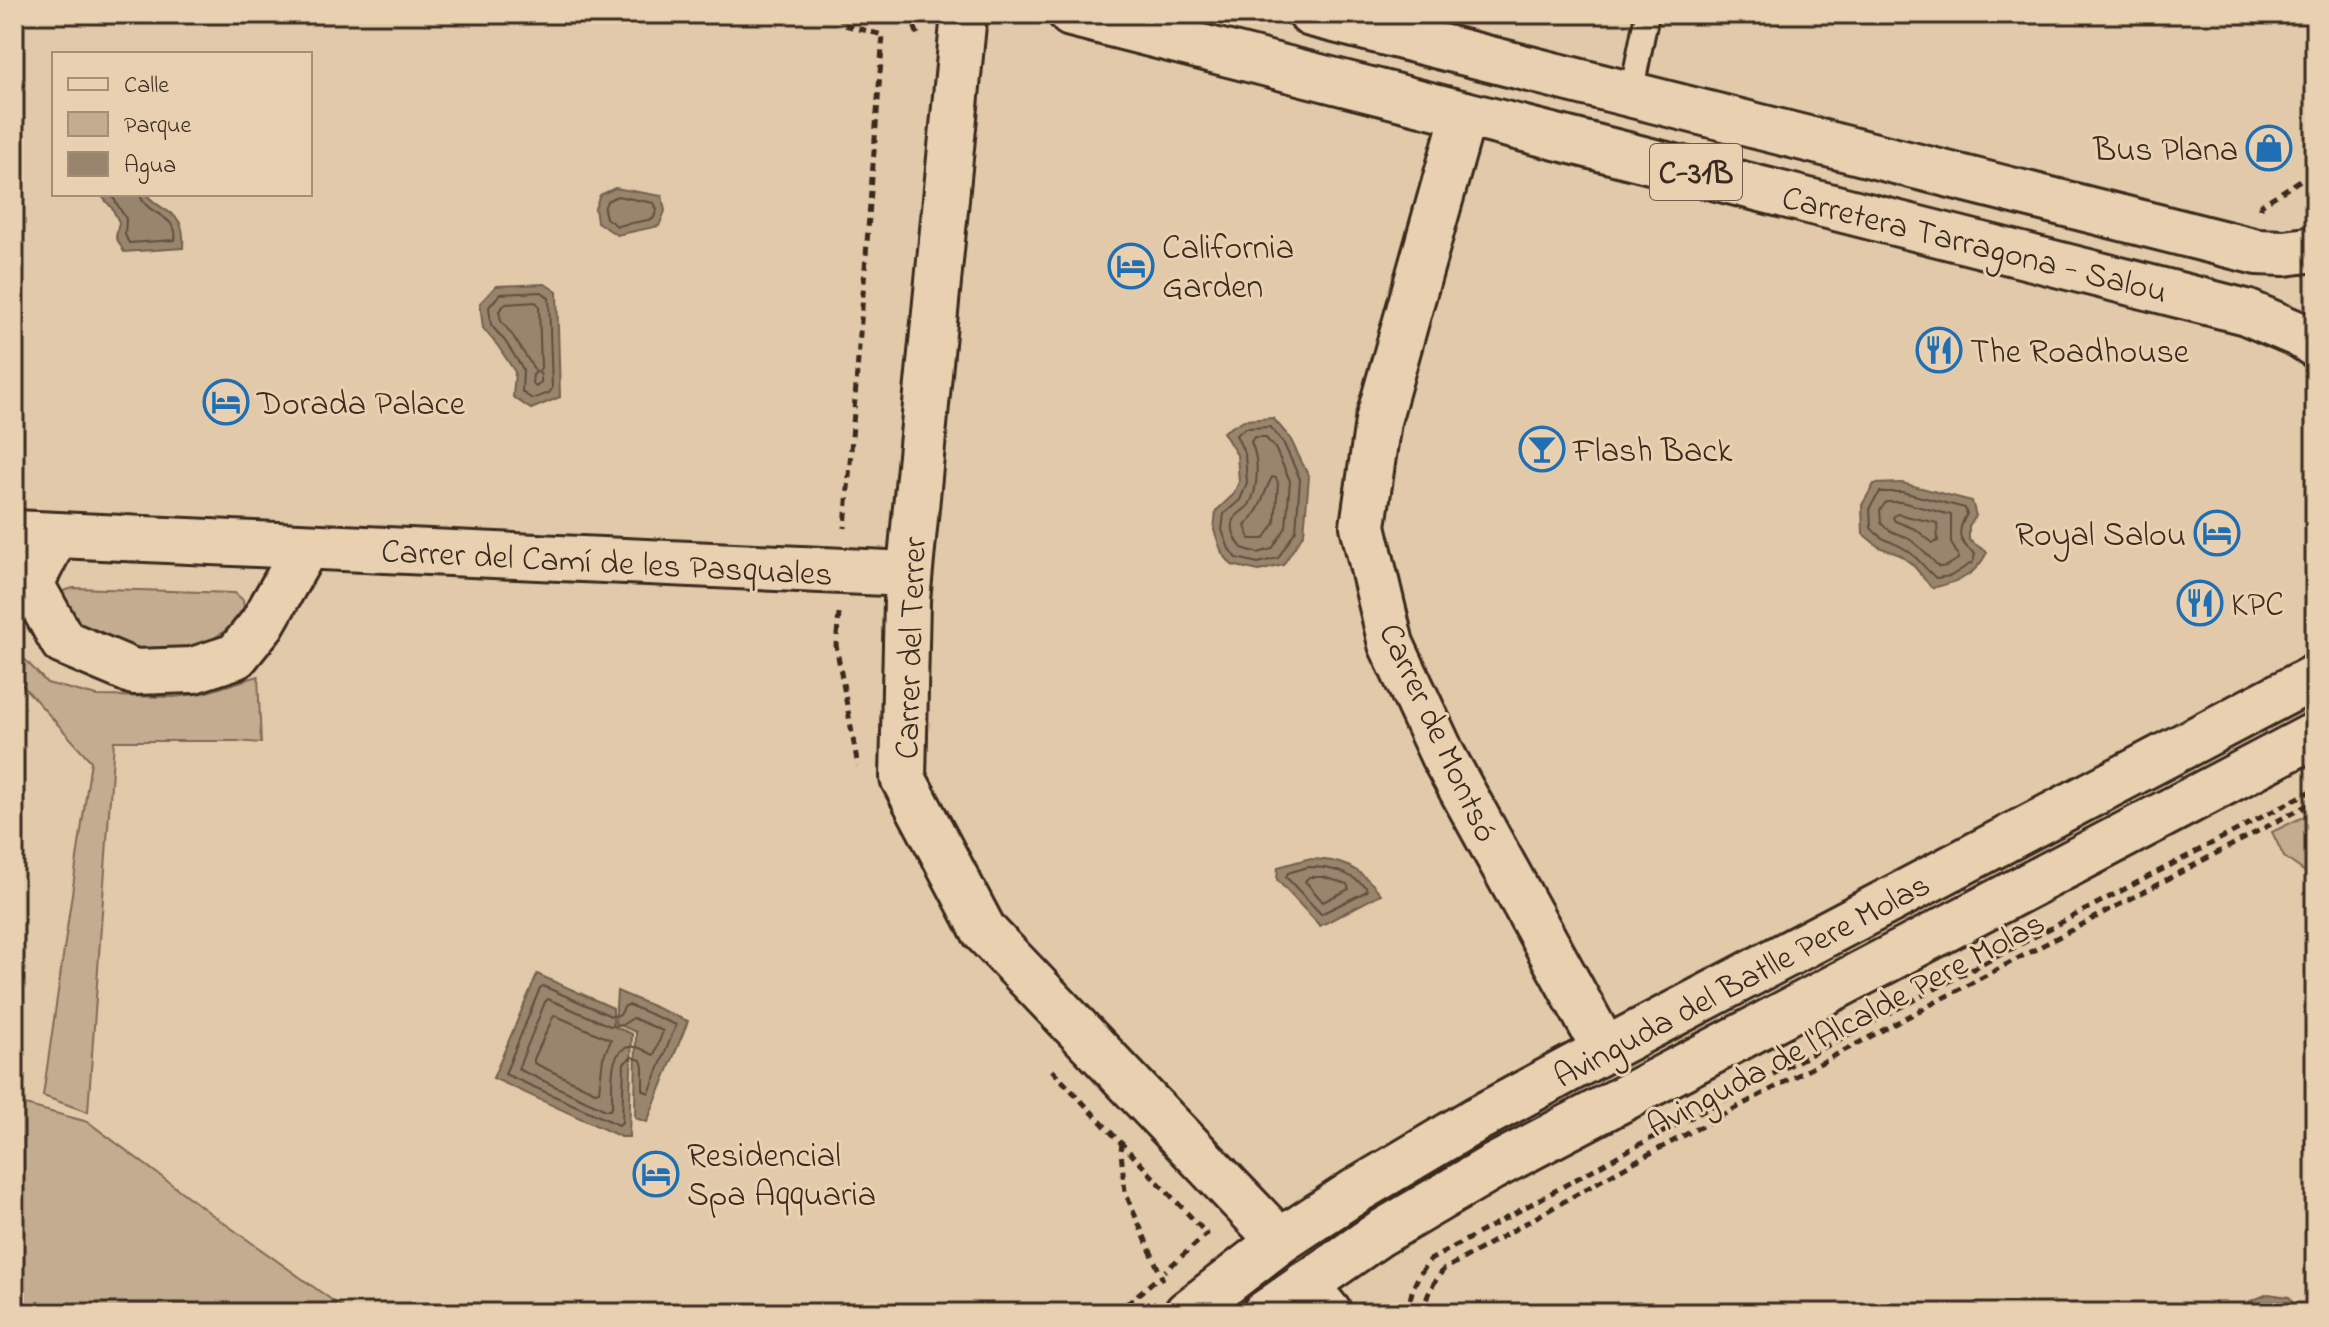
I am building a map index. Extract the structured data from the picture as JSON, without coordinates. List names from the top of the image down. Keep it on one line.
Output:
{"streets":{"street":["C-31B","Carretera Tarragona - Salou","Carrer del Camí de les Pasquales","Carrer del Terrer","Carrer de Montsó","Avinguda del Batlle Pere Molas"],"path":["Avinguda de l'Alcalde Pere Molas"]},"crossings":[["Carretera Tarragona - Salou","Carrer de Montsó"],["Carrer del Camí de les Pasquales","Carrer del Terrer"],["Carrer del Terrer","Avinguda del Batlle Pere Molas"],["Carrer de Montsó","Avinguda del Batlle Pere Molas"]],"places":{"shop":["Bus Plana"],"hotel":["California Garden","Dorada Palace","Royal Salou","Residencial Spa Aqquaria"],"restaurant":["The Roadhouse","KPC"],"bar":["Flash Back"]},"legend":["Calle","Parque","Agua"]}
